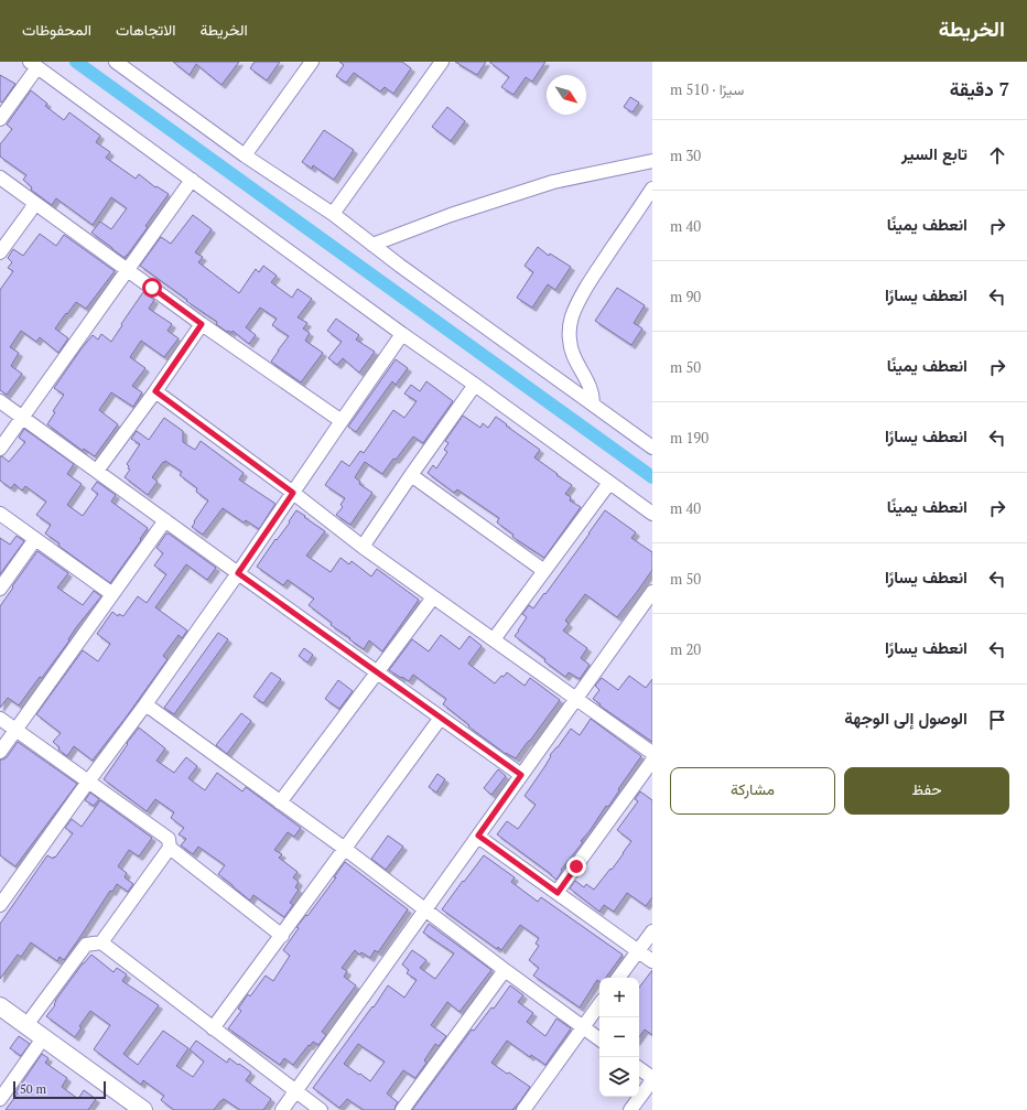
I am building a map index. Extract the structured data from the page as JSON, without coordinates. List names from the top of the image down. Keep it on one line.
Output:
{"scale_bar":"50 m","north":"bottom right","page":{"header":"الخريطة","nav":["الخريطة","الاتجاهات","المحفوظات"],"heading":["7 دقيقة","سيرًا · 510 m"],"list":[["تابع السير","30 m"],["انعطف يمينًا","40 m"],["انعطف يسارًا","90 m"],["انعطف يمينًا","50 m"],["انعطف يسارًا","190 m"],["انعطف يمينًا","40 m"],["انعطف يسارًا","50 m"],["انعطف يسارًا","20 m"],"الوصول إلى الوجهة"],"buttons":["حفظ","مشاركة"],"map_buttons":["+","−"],"scale":"50 m"}}
